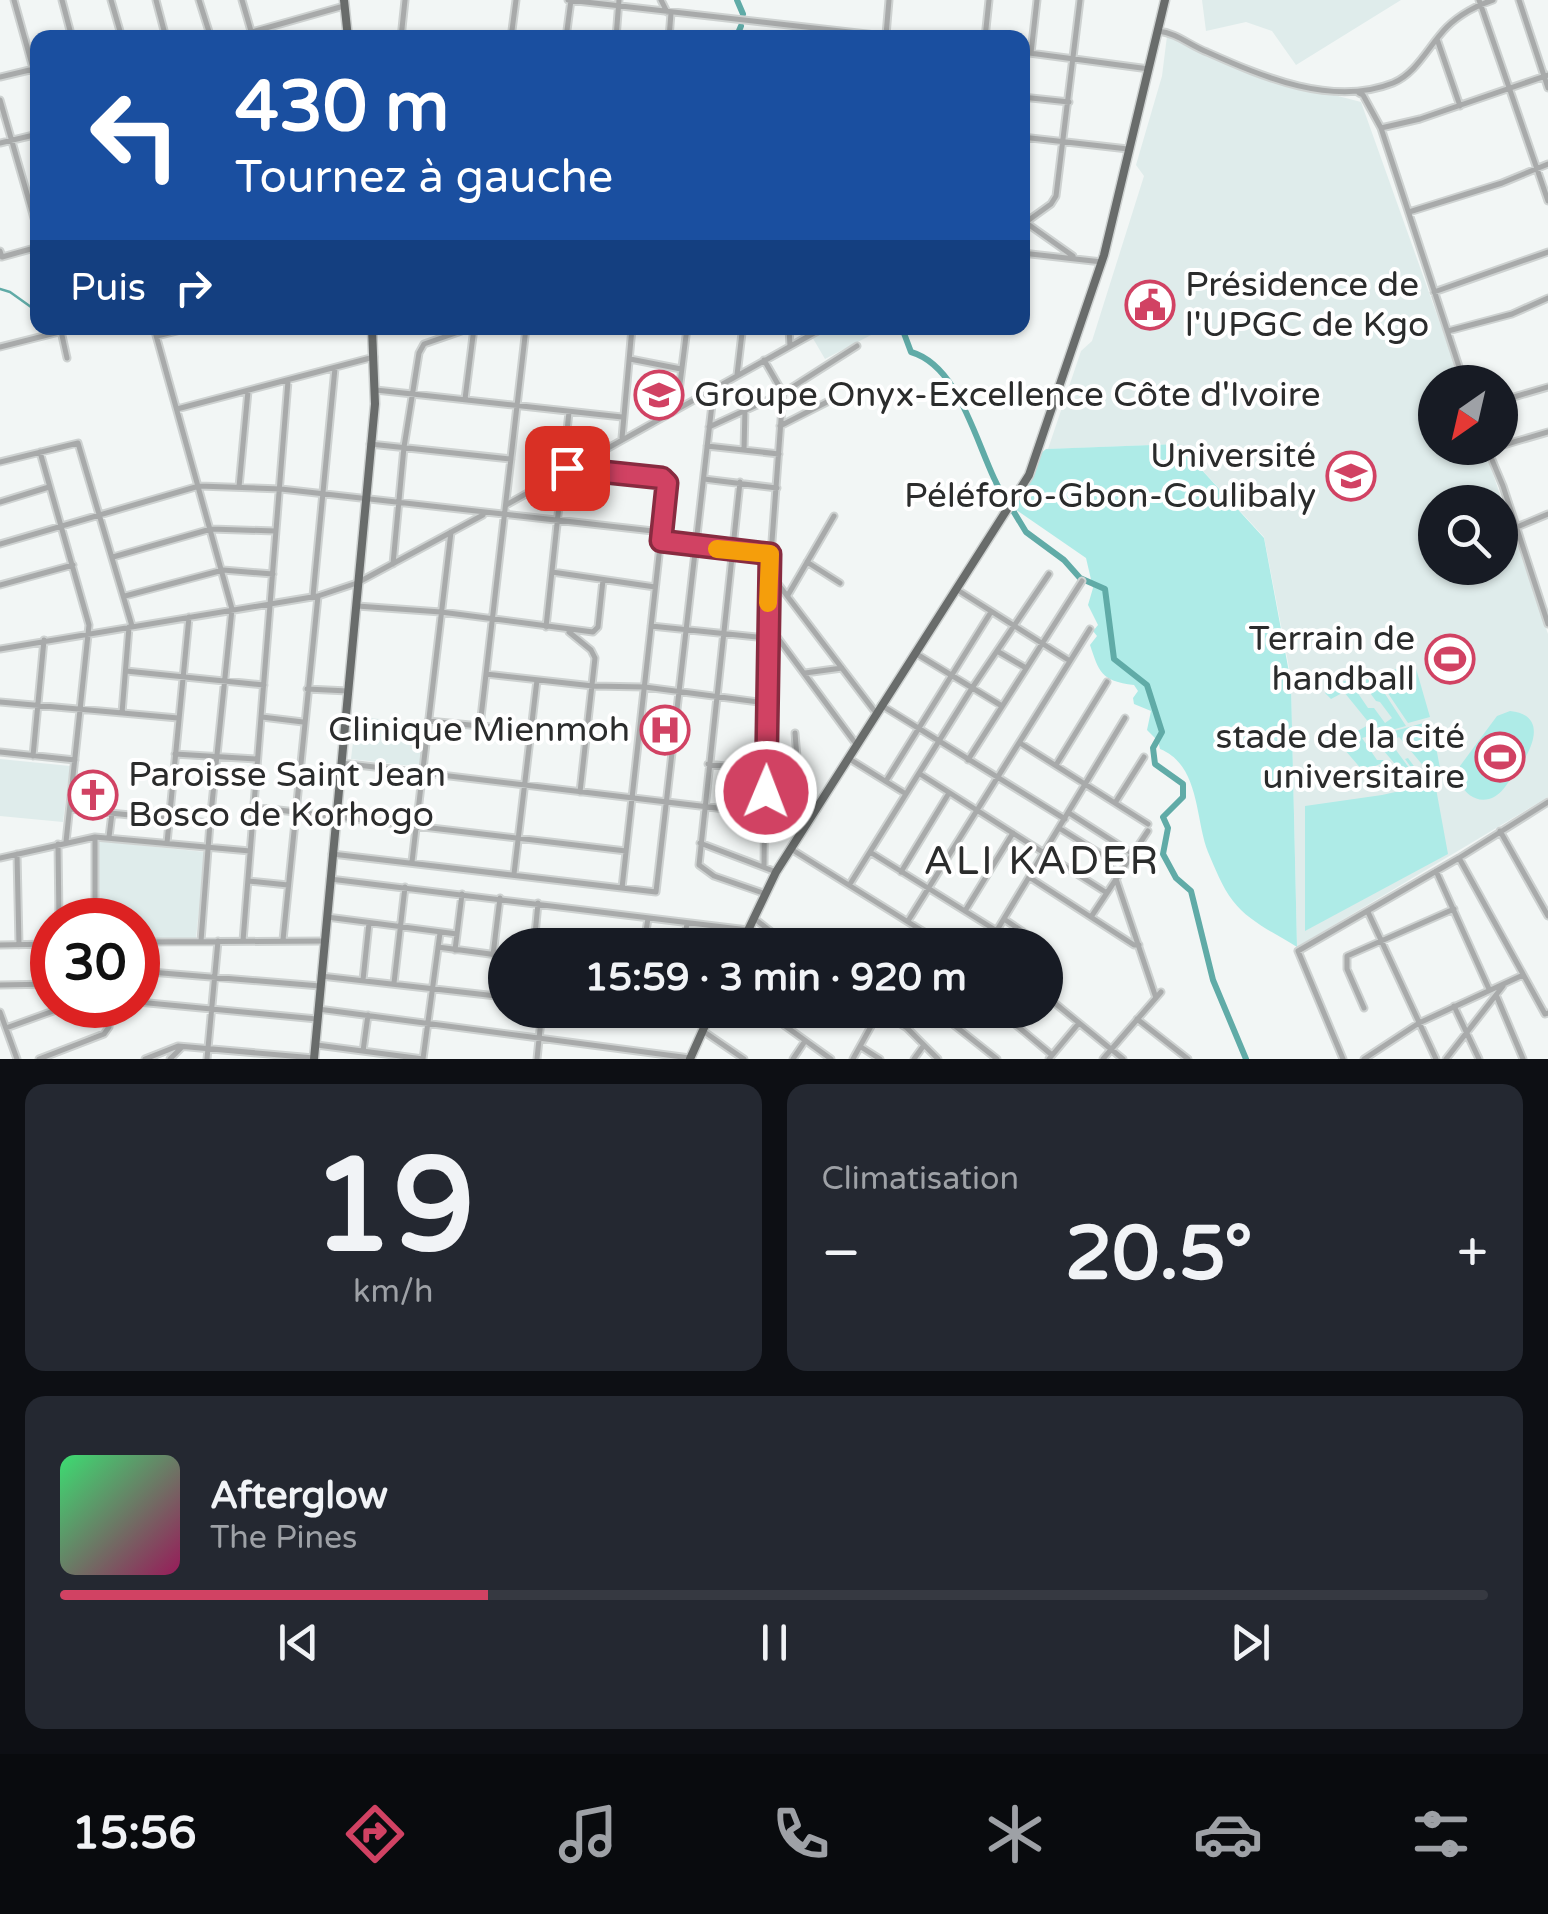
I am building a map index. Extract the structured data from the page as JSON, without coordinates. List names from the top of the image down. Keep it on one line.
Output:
{"districts":["ALI KADER"],"places":{"public building":["Présidence de l'UPGC de Kgo"],"school or university":["Groupe Onyx-Excellence Côte d'Ivoire","Université Péléforo-Gbon-Coulibaly"],"sports":["Terrain de handball","stade de la cité universitaire"],"hospital":["Clinique Mienmoh"],"church":["Paroisse Saint Jean Bosco de Korhogo"]},"north":"bottom left","page":{"turn":["430 m","Tournez à gauche"],"then":"Puis","limit":"30","trip":"15:59 · 3 min · 920 m","tile":[["19","km/h"],"Climatisation"],"heat":["−","20.5°","+"],"song":["Afterglow","The Pines"],"tabs":"15:56"}}
